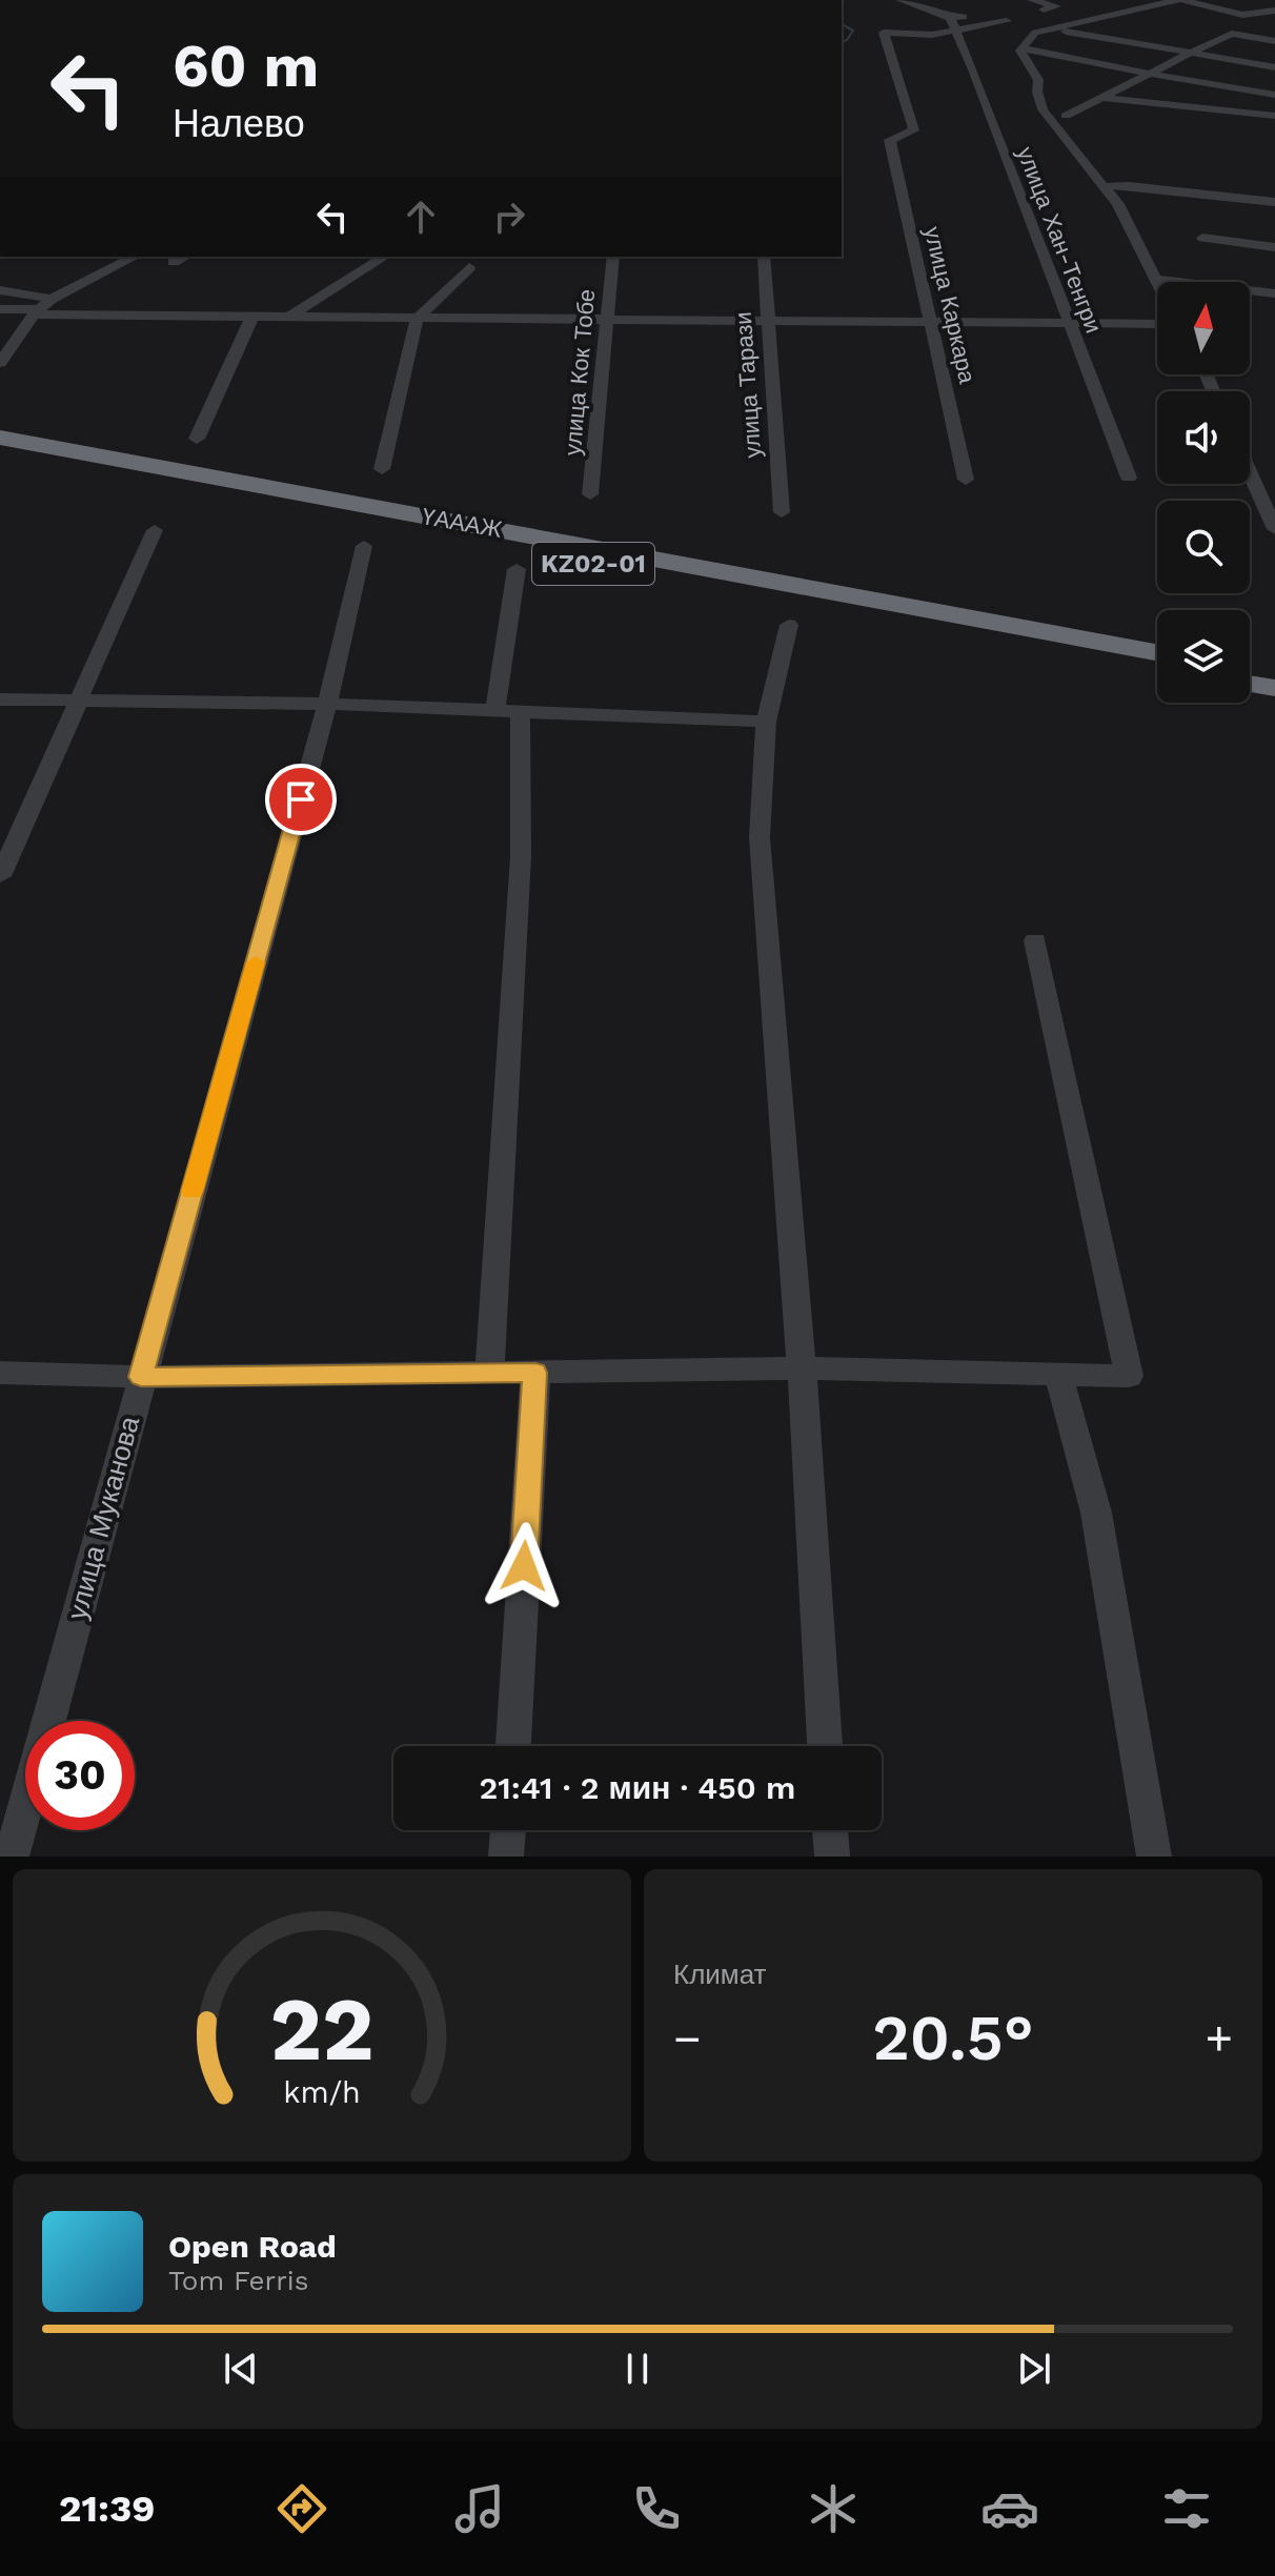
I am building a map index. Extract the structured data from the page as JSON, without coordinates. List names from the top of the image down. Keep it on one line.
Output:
{"streets":{"highway":["ҮАААЖ","KZ02-01"],"street":["улица Хан-Тенгри","улица Каркара","улица Кок Тобе","улица Тарази","улица Муканова"]},"crossings":[["улица Хан-Тенгри","улица Каркара"]],"north":"top","page":{"turn":["60 m","Налево"],"limit":"30","trip":"21:41 · 2 мин · 450 m","tile":"Климат","heat":["−","20.5°","+"],"song":["Open Road","Tom Ferris"],"tabs":"21:39","gauge":["22","km/h"]}}
